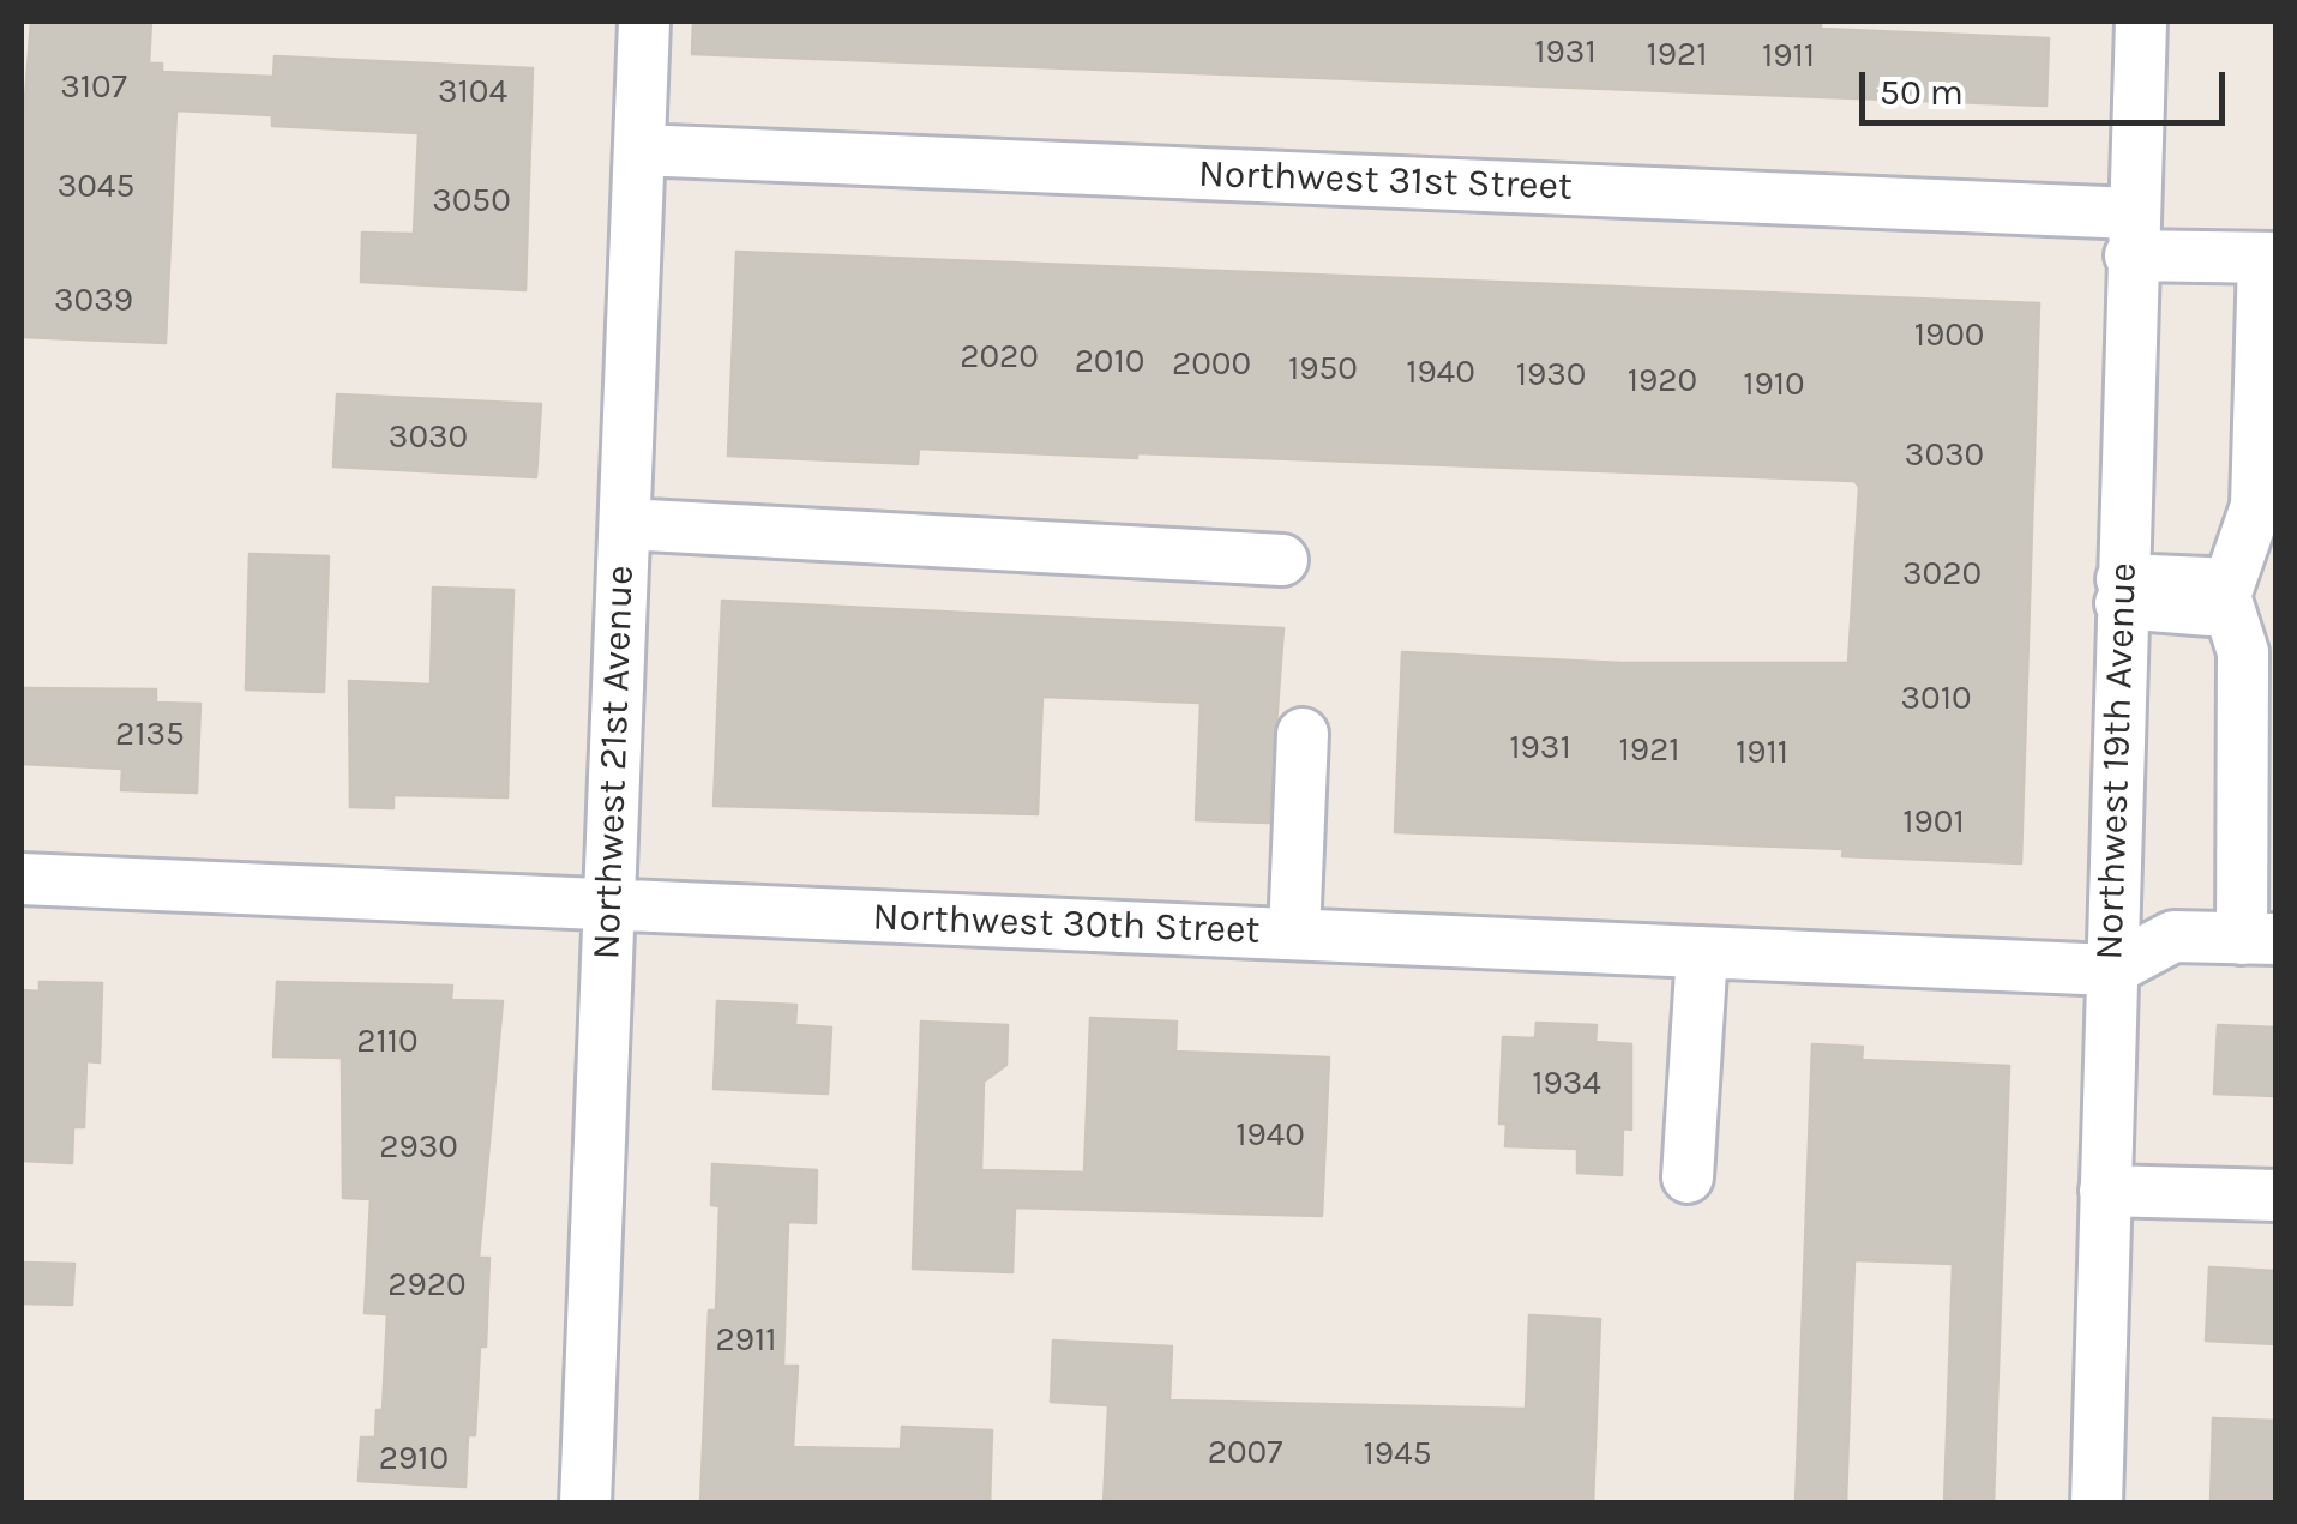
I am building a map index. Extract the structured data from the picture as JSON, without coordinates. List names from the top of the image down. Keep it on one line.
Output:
{"streets":{"street":["Northwest 31st Street","Northwest 19th Avenue","Northwest 21st Avenue","Northwest 30th Street"]},"crossings":[["Northwest 31st Street","Northwest 19th Avenue"],["Northwest 31st Street","Northwest 21st Avenue"],["Northwest 19th Avenue","Northwest 30th Street"],["Northwest 21st Avenue","Northwest 30th Street"]],"house_numbers":["1931","1921","1911","3107","3104","3045","3050","3039","1900","2020","2010","2000","1950","1940","1930","1920","1910","3030","3030","3020","3010","2135","1931","1921","1911","1901","2110","1934","1940","2930","2920","2911","2007","1945","2910"],"scale_bar":"50 m"}
